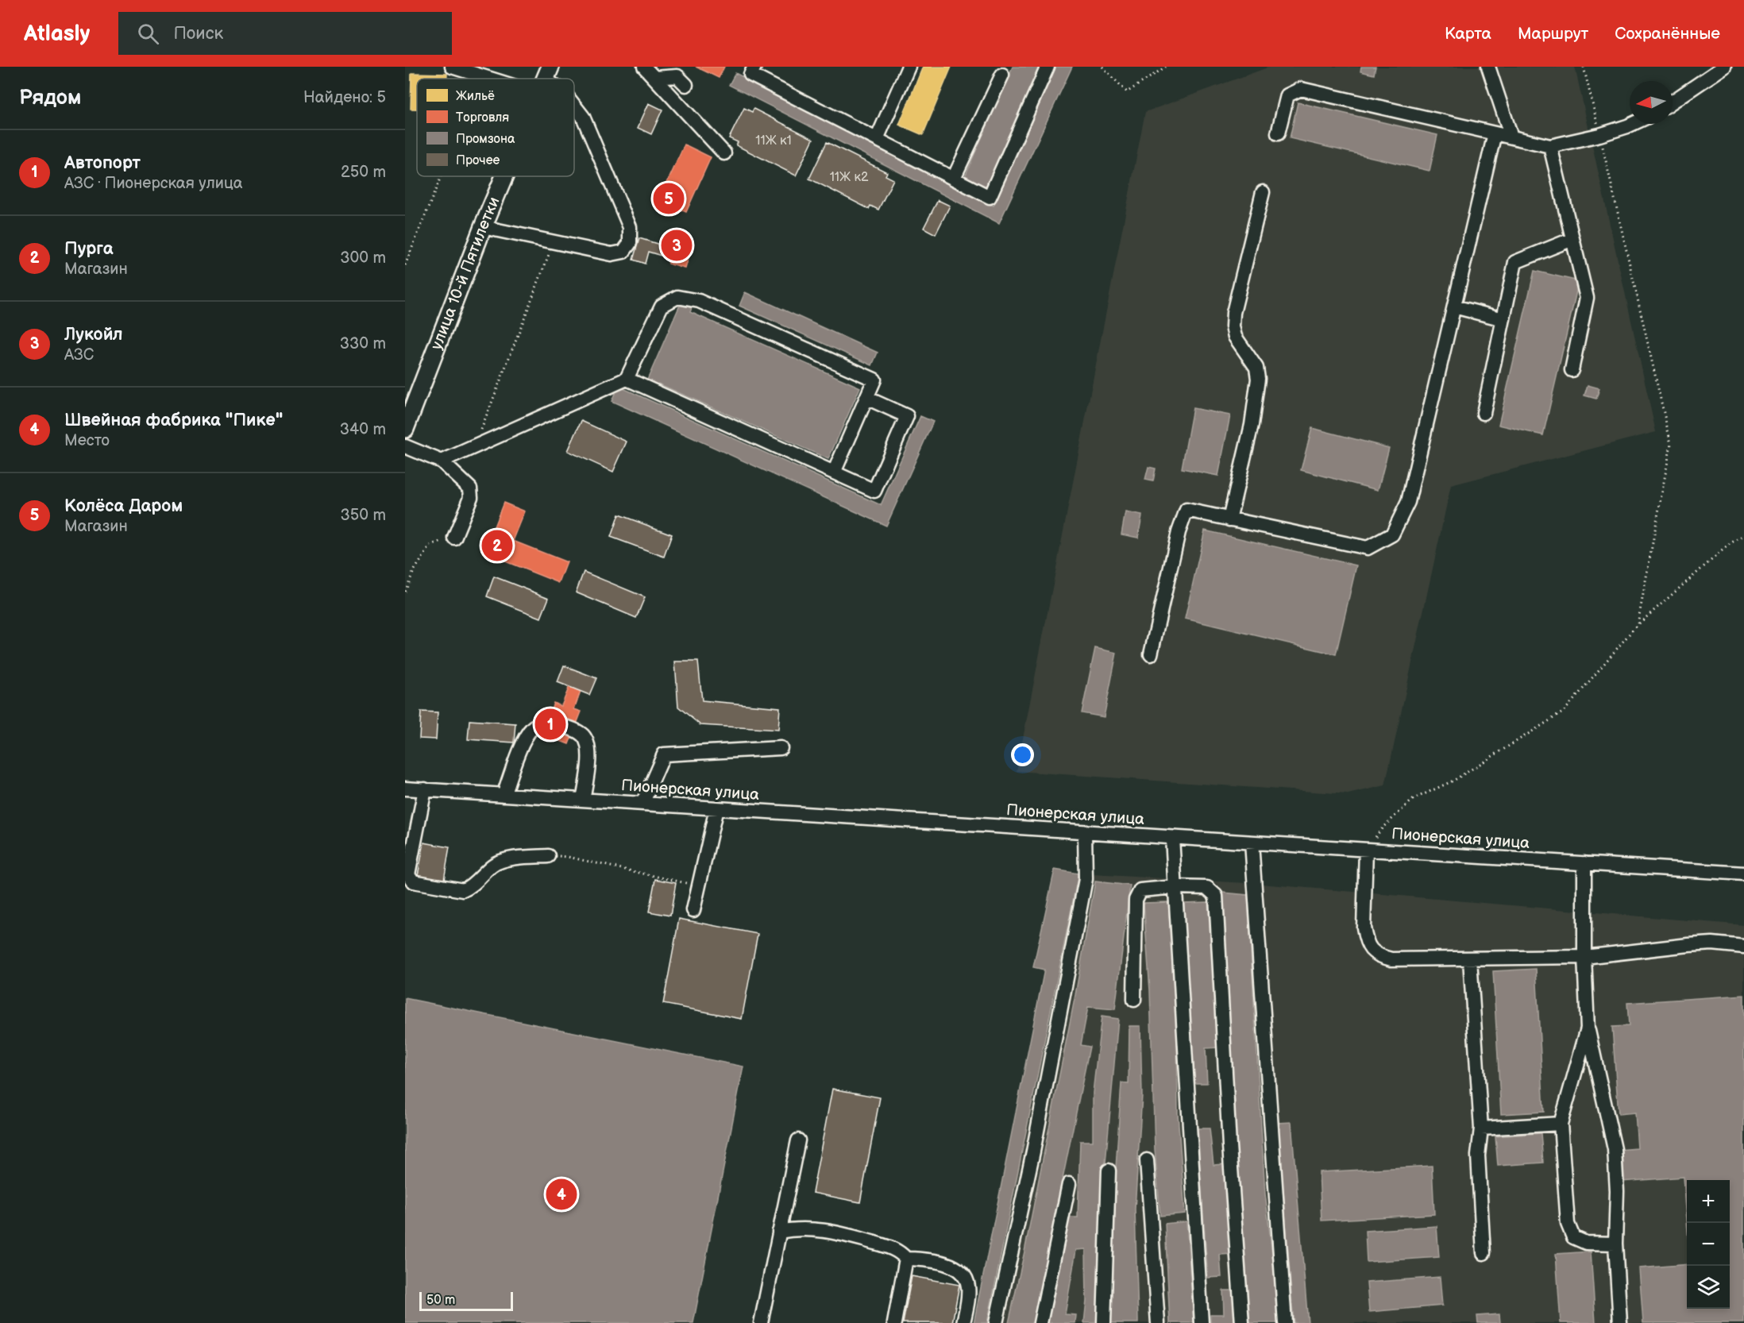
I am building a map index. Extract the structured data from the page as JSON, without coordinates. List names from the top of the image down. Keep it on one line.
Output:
{"streets":{"main road":["улица 10-й Пятилетки"],"street":["Пионерская улица"]},"house_numbers":["11Ж к1","11Ж к2"],"legend":["Жильё","Торговля","Промзона","Прочее"],"scale_bar":"50 m","north":"left","page":{"header":"Atlasly","search":"Поиск","nav":["Карта","Маршрут","Сохранённые"],"heading":["Рядом","Найдено: 5"],"list":[{"mark":"1","name":"Автопорт","note":"АЗС · Пионерская улица","value":"250 m"},{"mark":"2","name":"Пурга","note":"Магазин","value":"300 m"},{"mark":"3","name":"Лукойл","note":"АЗС","value":"330 m"},{"mark":"4","name":"Швейная фабрика \"Пике\"","note":"Место","value":"340 m"},{"mark":"5","name":"Колёса Даром","note":"Магазин","value":"350 m"}],"pins":["5","3","2","1","4"],"map_buttons":["+","−"],"scale":"50 m"}}
